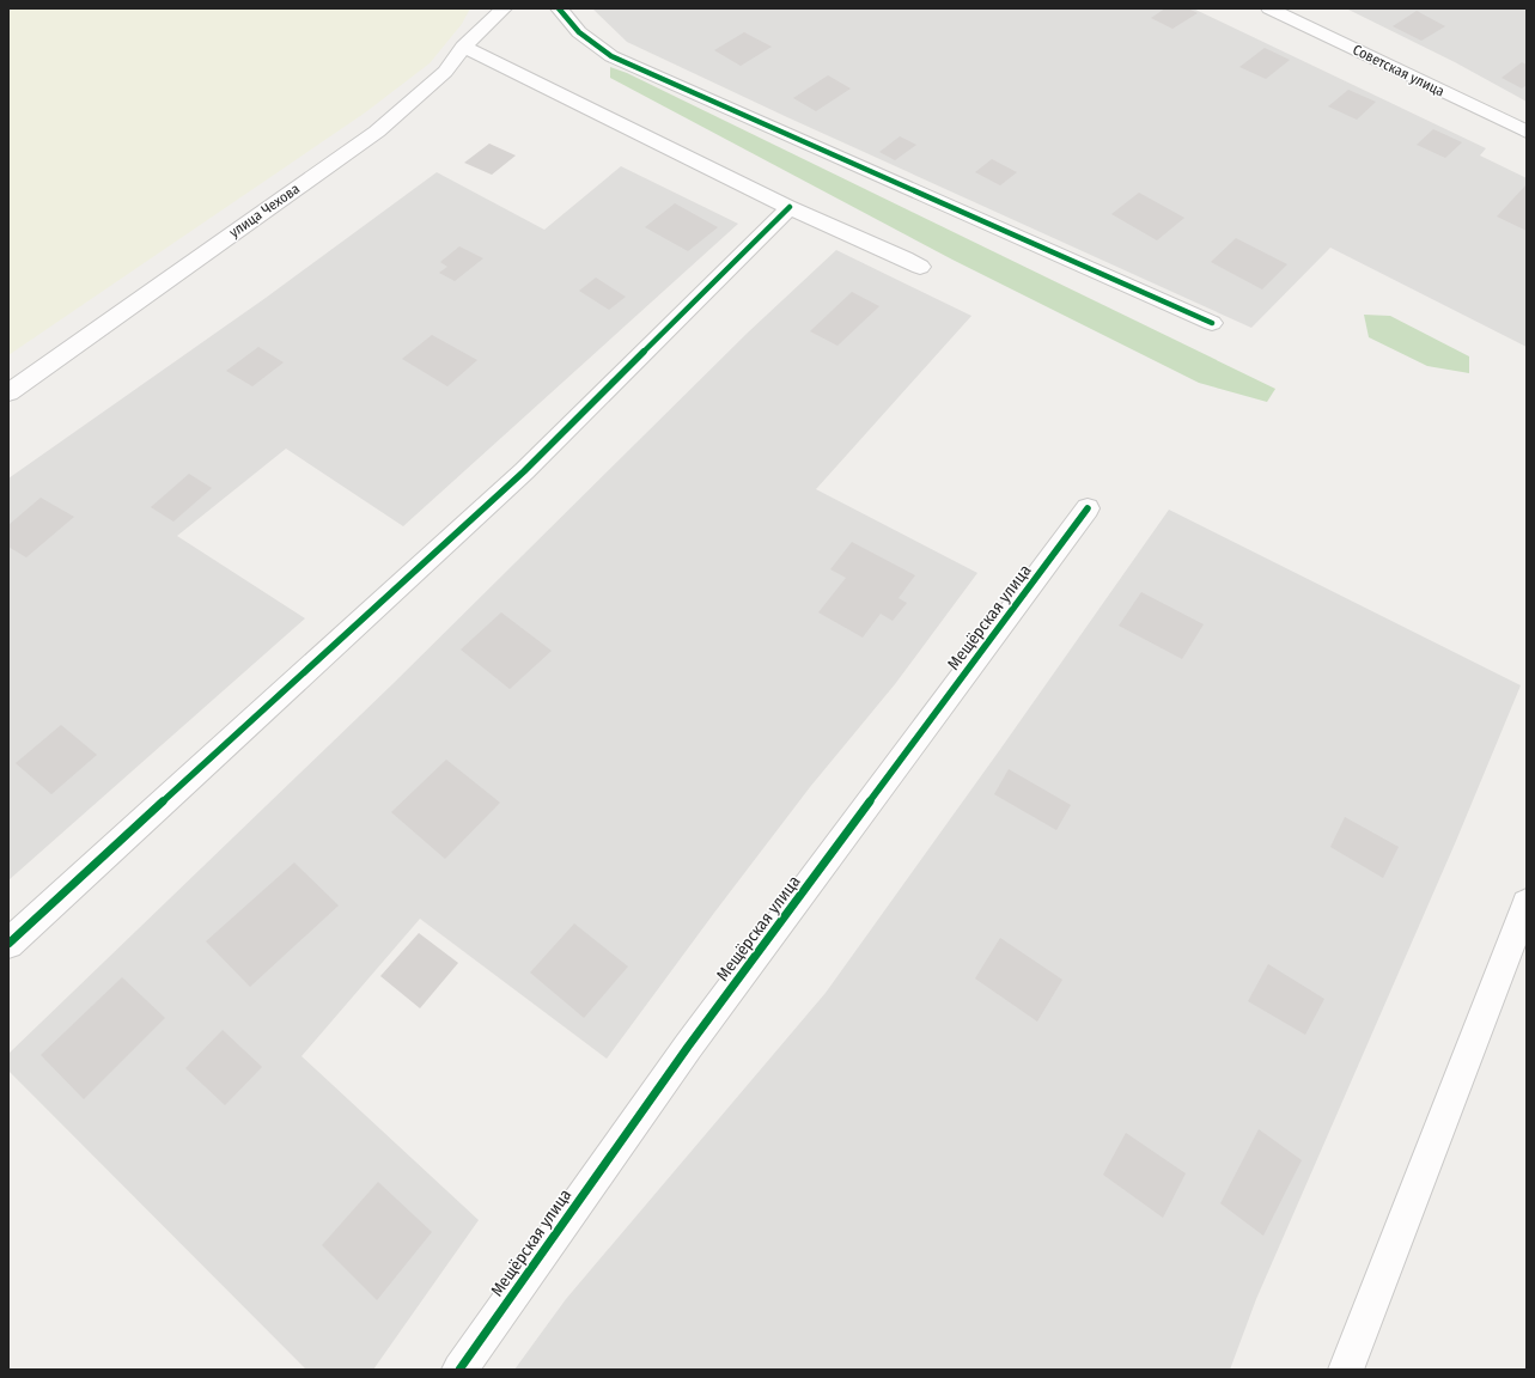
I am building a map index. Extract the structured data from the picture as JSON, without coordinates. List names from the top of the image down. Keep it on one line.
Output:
{"streets":{"street":["Советская улица","улица Чехова","Мещёрская улица"]}}
